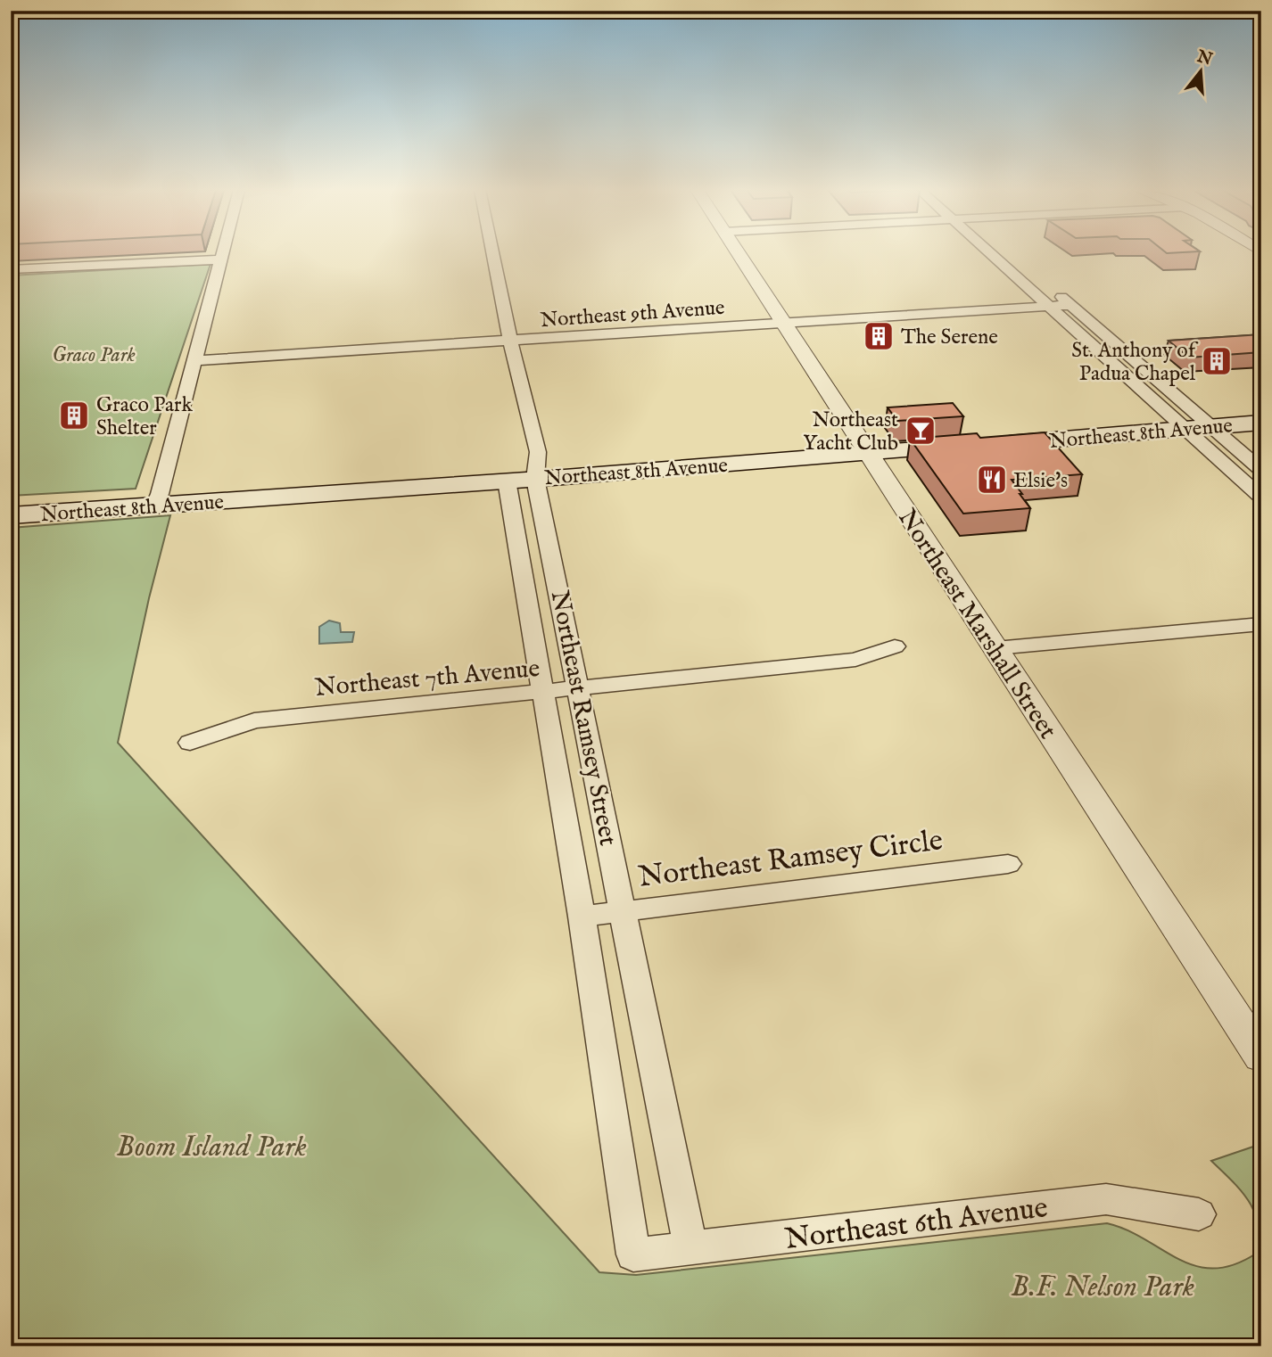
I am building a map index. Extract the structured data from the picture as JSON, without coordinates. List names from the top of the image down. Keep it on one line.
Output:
{"streets":{"main road":["Northeast 8th Avenue"],"street":["Northeast 9th Avenue","Northeast Marshall Street","Northeast 7th Avenue","Northeast Ramsey Street","Northeast Ramsey Circle","Northeast 6th Avenue"]},"crossings":[["Northeast 9th Avenue","Northeast Marshall Street"],["Northeast 9th Avenue","Northeast Ramsey Street"],["Northeast 8th Avenue","Northeast Marshall Street"],["Northeast 8th Avenue","Northeast Ramsey Street"],["Northeast 7th Avenue","Northeast Ramsey Street"],["Northeast Ramsey Street","Northeast Ramsey Circle"],["Northeast Ramsey Street","Northeast 6th Avenue"]],"parks":["Graco Park","Boom Island Park","B.F. Nelson Park"],"places":{"building":["The Serene","St. Anthony of Padua Chapel","Graco Park Shelter"],"bar":["Northeast Yacht Club"],"restaurant":["Elsie's"]},"north":"top"}
